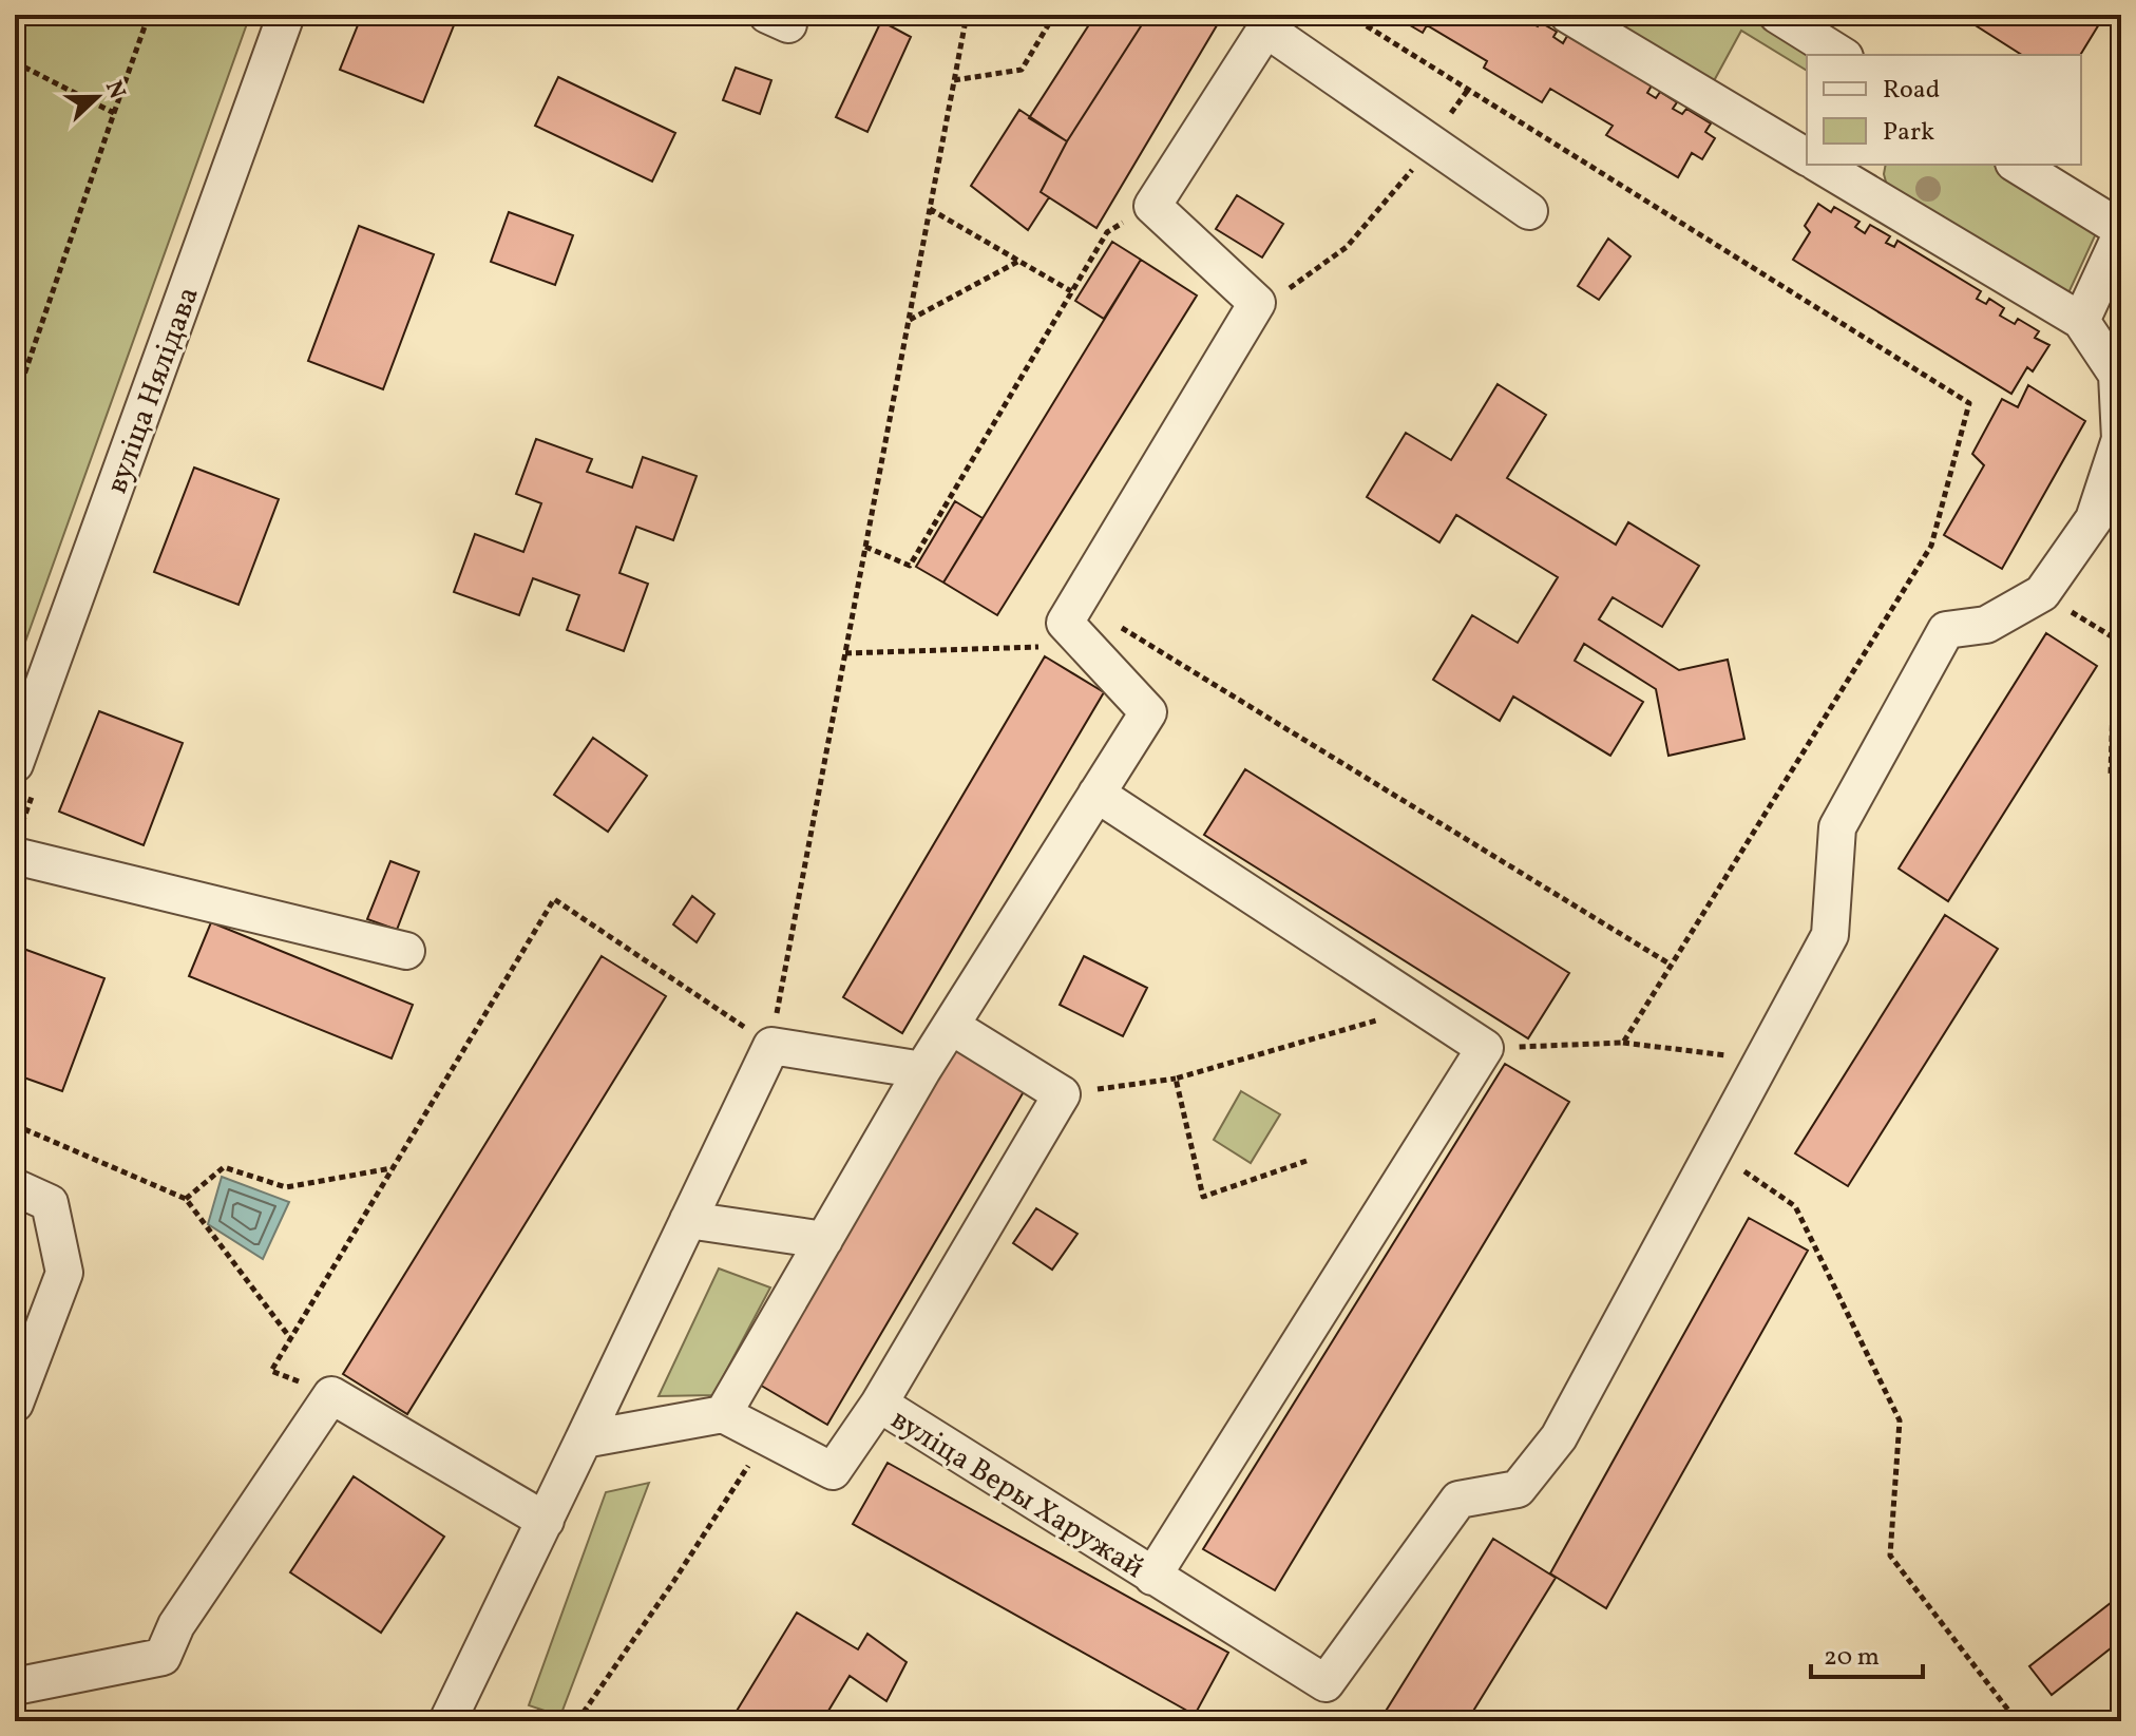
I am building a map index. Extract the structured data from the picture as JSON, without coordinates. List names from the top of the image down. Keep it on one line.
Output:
{"streets":{"street":["вуліца Нялідава","вуліца Веры Харужай"]},"legend":["Road","Park"],"scale_bar":"20 m","north":"right"}
